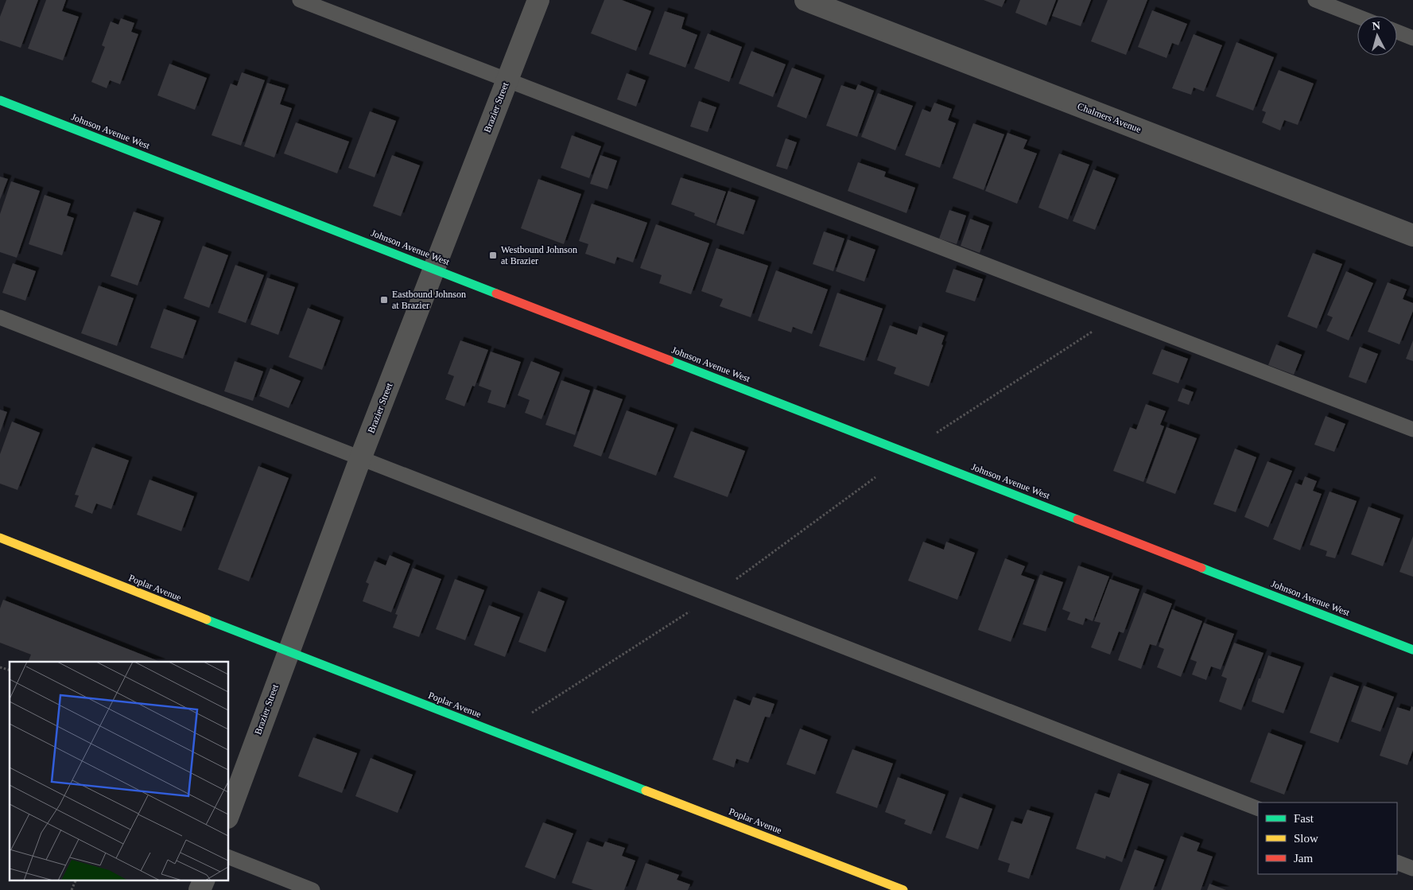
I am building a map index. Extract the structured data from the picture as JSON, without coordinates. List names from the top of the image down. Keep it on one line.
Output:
{"streets":{"main road":["Johnson Avenue West","Poplar Avenue"],"street":["Brazier Street","Chalmers Avenue"]},"crossings":[["Brazier Street","Johnson Avenue West"],["Brazier Street","Poplar Avenue"]],"places":{"transit":["Westbound Johnson at Brazier","Eastbound Johnson at Brazier"]},"legend":["Fast","Slow","Jam"],"north":"top"}
